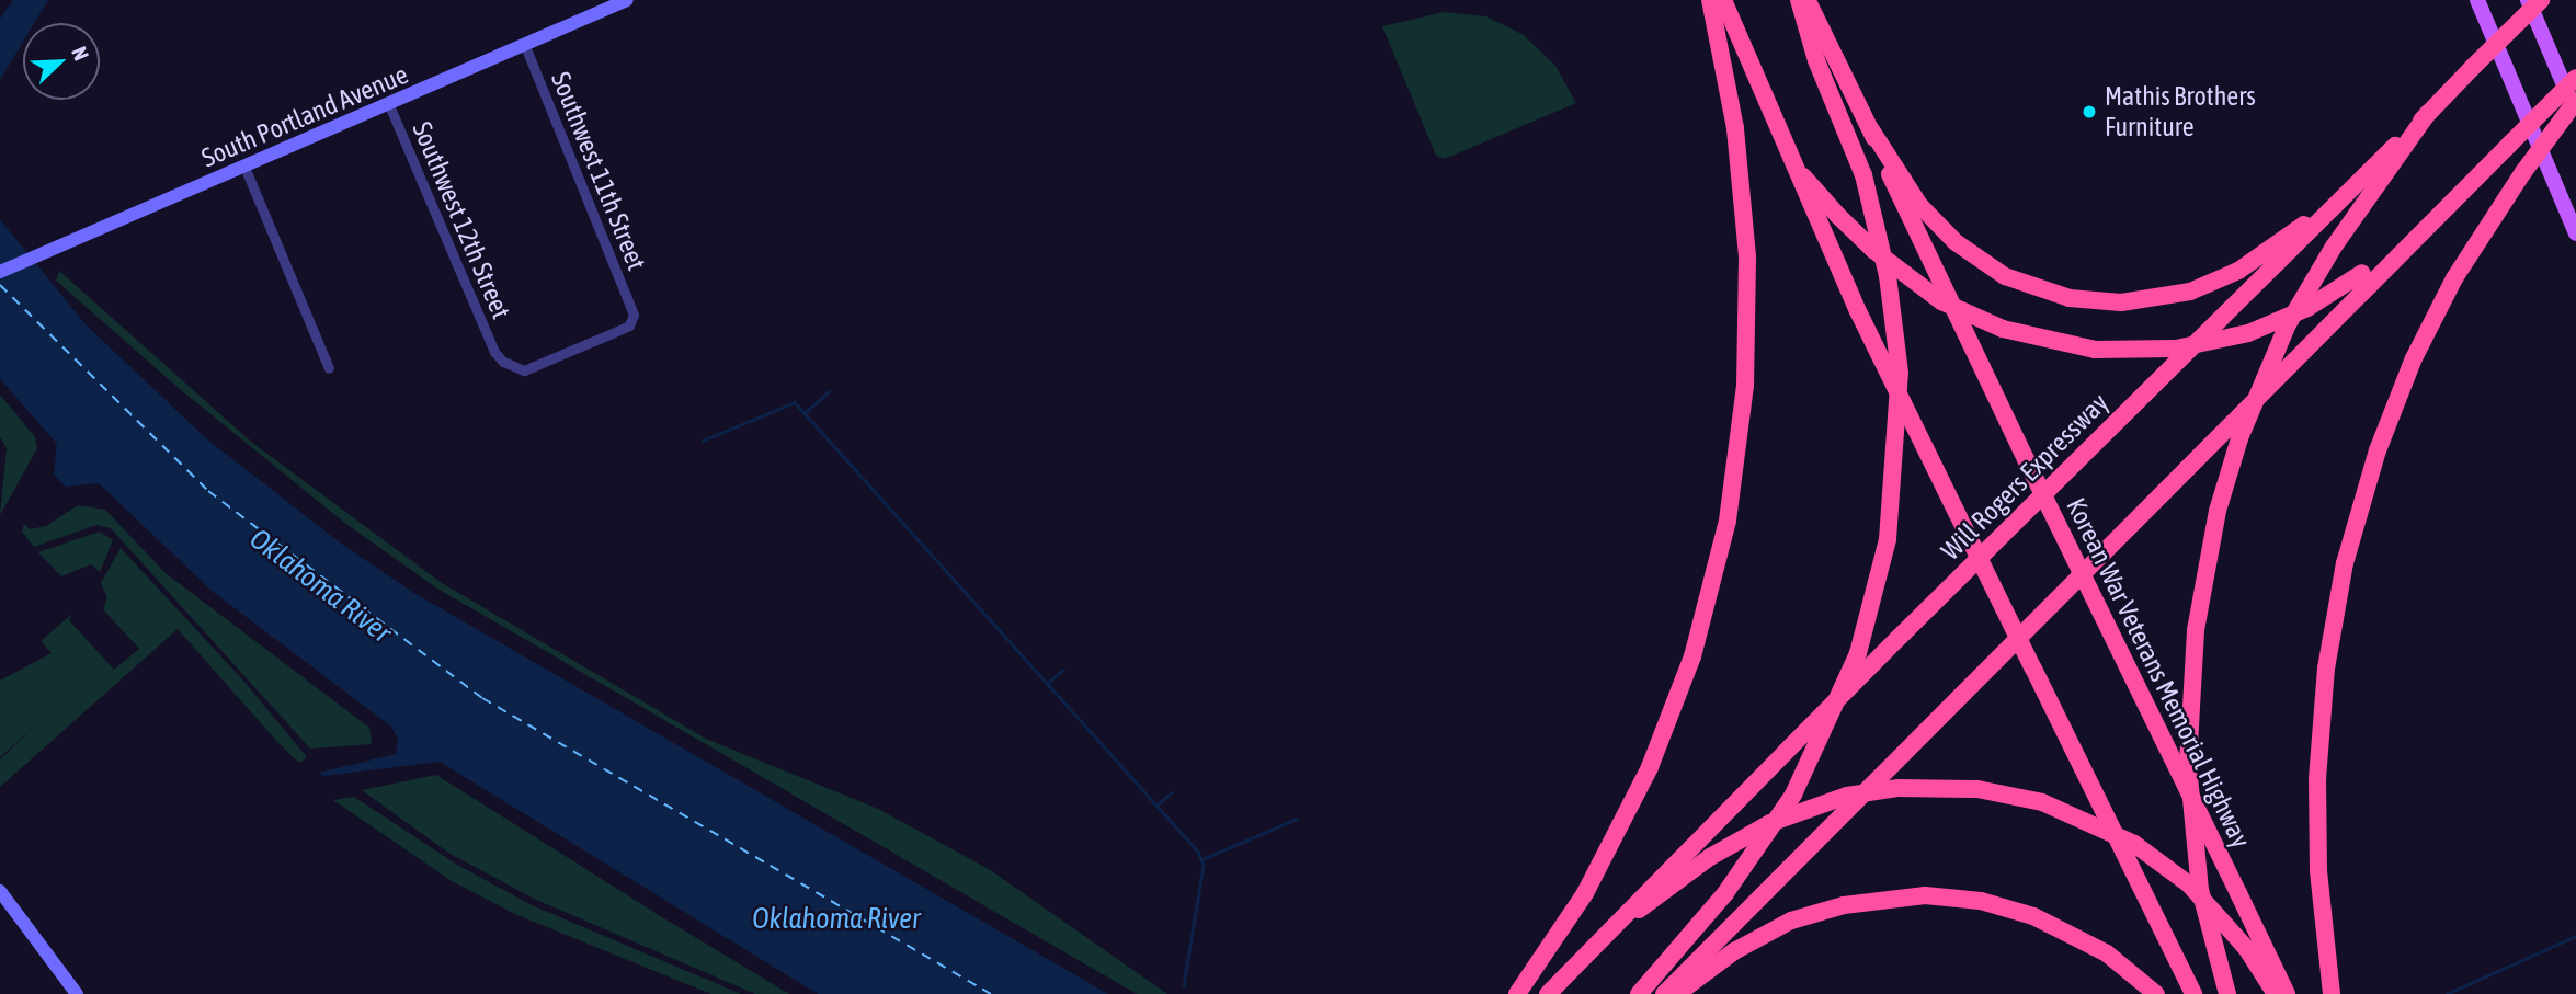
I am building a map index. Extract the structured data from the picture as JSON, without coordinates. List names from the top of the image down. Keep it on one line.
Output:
{"streets":{"highway":["Will Rogers Expressway","Korean War Veterans Memorial Highway"],"main road":["South Portland Avenue"],"street":["Southwest 11th Street","Southwest 12th Street"]},"crossings":[["South Portland Avenue","Southwest 11th Street"],["South Portland Avenue","Southwest 12th Street"],["Southwest 11th Street","Southwest 12th Street"]],"water":["Oklahoma River"],"places":["Mathis Brothers Furniture"],"north":"top right"}
